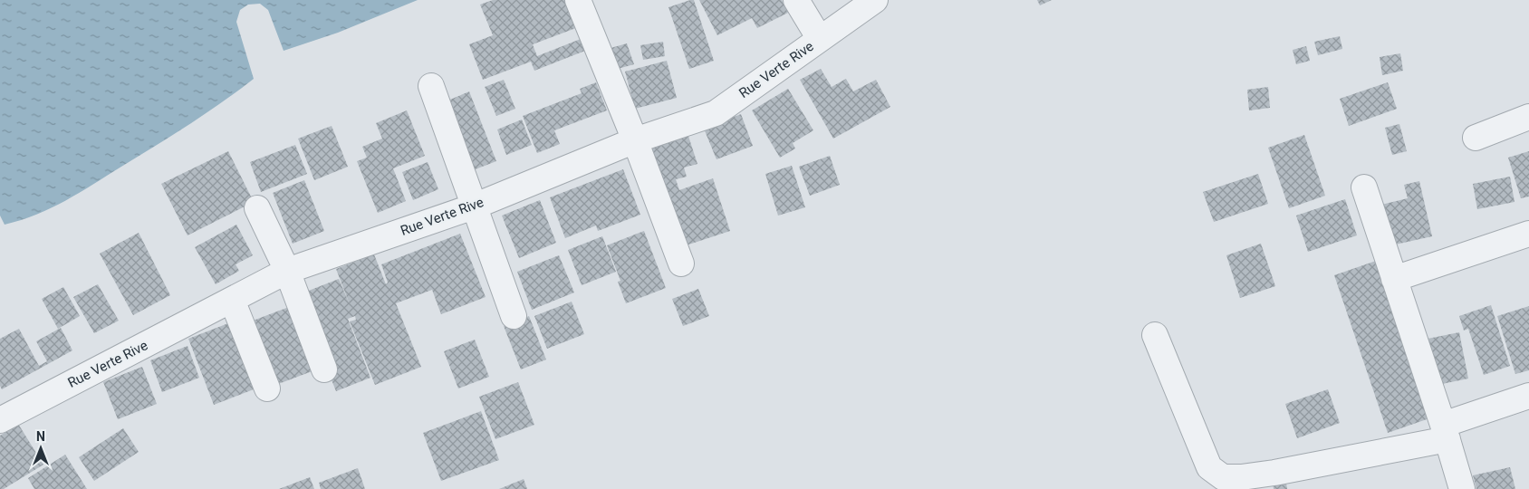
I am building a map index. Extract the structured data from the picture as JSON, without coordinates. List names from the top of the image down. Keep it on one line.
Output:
{"streets":{"street":["Rue Verte Rive"]},"north":"top"}
